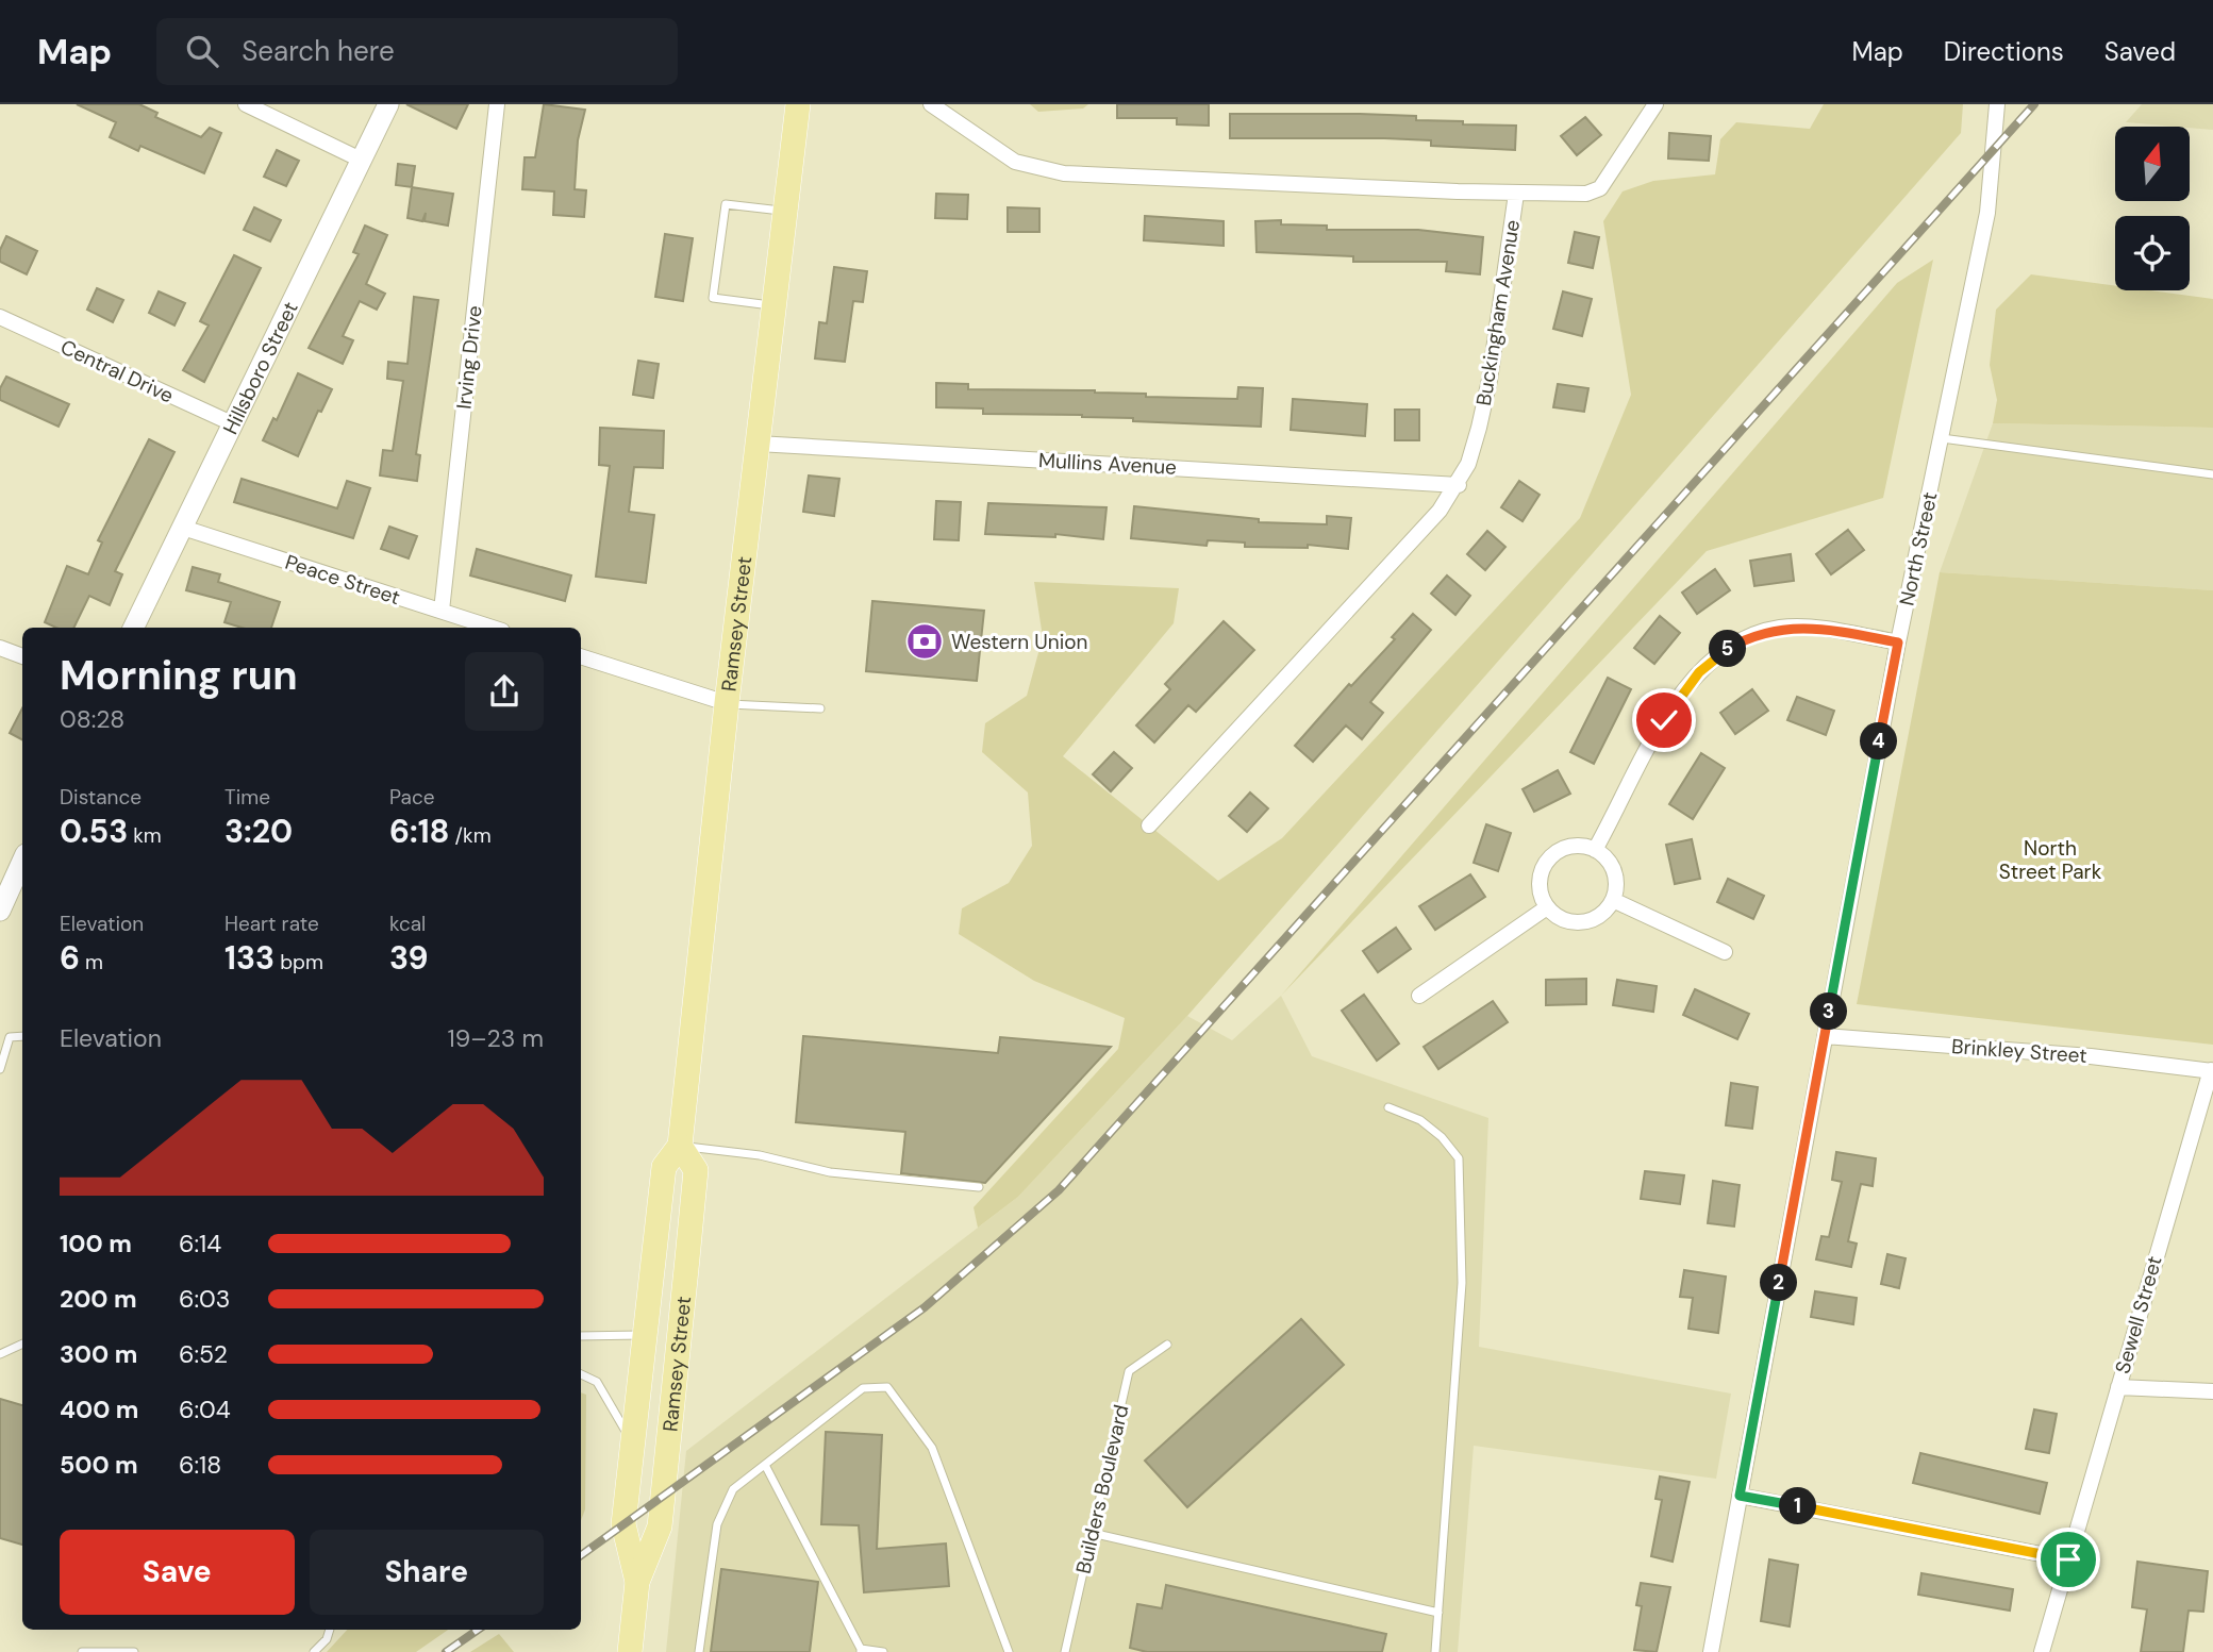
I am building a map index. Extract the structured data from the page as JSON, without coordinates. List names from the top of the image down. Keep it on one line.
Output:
{"streets":{"main road":["Ramsey Street"],"street":["Buckingham Avenue","Irving Drive","Hillsboro Street","Central Drive","Mullins Avenue","North Street","Peace Street","Brinkley Street","Sewell Street"],"lane":["Builders Boulevard"]},"crossings":[["Buckingham Avenue","Mullins Avenue"],["Irving Drive","Peace Street"],["Hillsboro Street","Central Drive"],["Hillsboro Street","Peace Street"],["Mullins Avenue","Ramsey Street"],["North Street","Brinkley Street"],["Brinkley Street","Sewell Street"]],"parks":["North Street Park"],"places":{"bank":["Western Union"]},"north":"top","page":{"header":"Map","search":"Search here","nav":["Map","Directions","Saved"],"heading":["Morning run","08:28"],"pins":["5","4","3","2","1"],"stats":[["Distance","0.53 km"],["Time","3:20"],["Pace","6:18 /km"],["Elevation","6 m"],["Heart rate","133 bpm"],["kcal","39"]],"chart":["Elevation","19–23 m"],"list":[{"name":"100 m","note":"6:14"},{"name":"200 m","note":"6:03"},{"name":"300 m","note":"6:52"},{"name":"400 m","note":"6:04"},{"name":"500 m","note":"6:18"}],"buttons":["Save","Share"]}}
